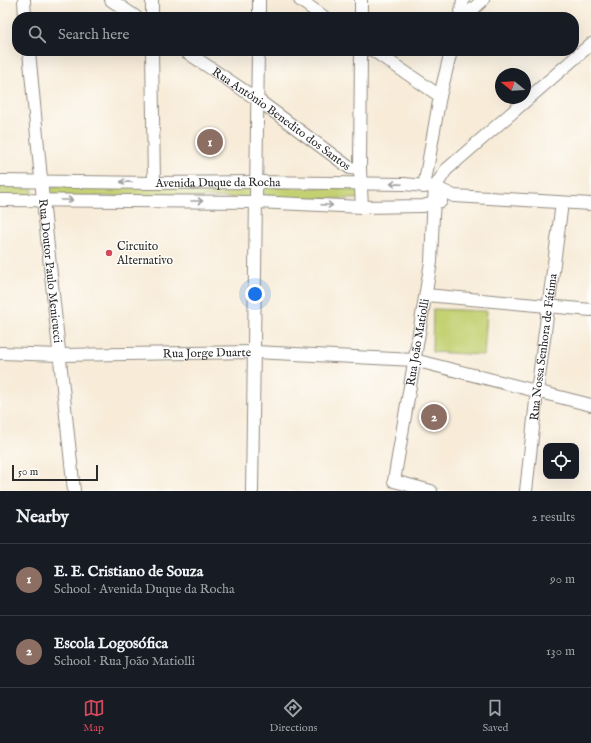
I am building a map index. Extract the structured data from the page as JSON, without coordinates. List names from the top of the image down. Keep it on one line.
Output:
{"streets":{"street":["Rua Antônio Benedito dos Santos","Avenida Duque da Rocha","Rua Doutor Paulo Menicucci","Rua João Matiolli","Rua Nossa Senhora de Fátima","Rua Jorge Duarte"]},"crossings":[["Avenida Duque da Rocha","Rua Doutor Paulo Menicucci"],["Avenida Duque da Rocha","Rua João Matiolli"],["Rua Doutor Paulo Menicucci","Rua Jorge Duarte"],["Rua João Matiolli","Rua Jorge Duarte"],["Rua Nossa Senhora de Fátima","Rua Jorge Duarte"]],"places":["Circuito Alternativo"],"scale_bar":"50 m","north":"left","page":{"search":"Search here","pins":["1","2"],"scale":"50 m","heading":["Nearby","2 results"],"list":[{"mark":"1","name":"E. E. Cristiano de Souza","note":"School · Avenida Duque da Rocha","value":"90 m"},{"mark":"2","name":"Escola Logosófica","note":"School · Rua João Matiolli","value":"130 m"}],"nav":["Map","Directions","Saved"]}}
